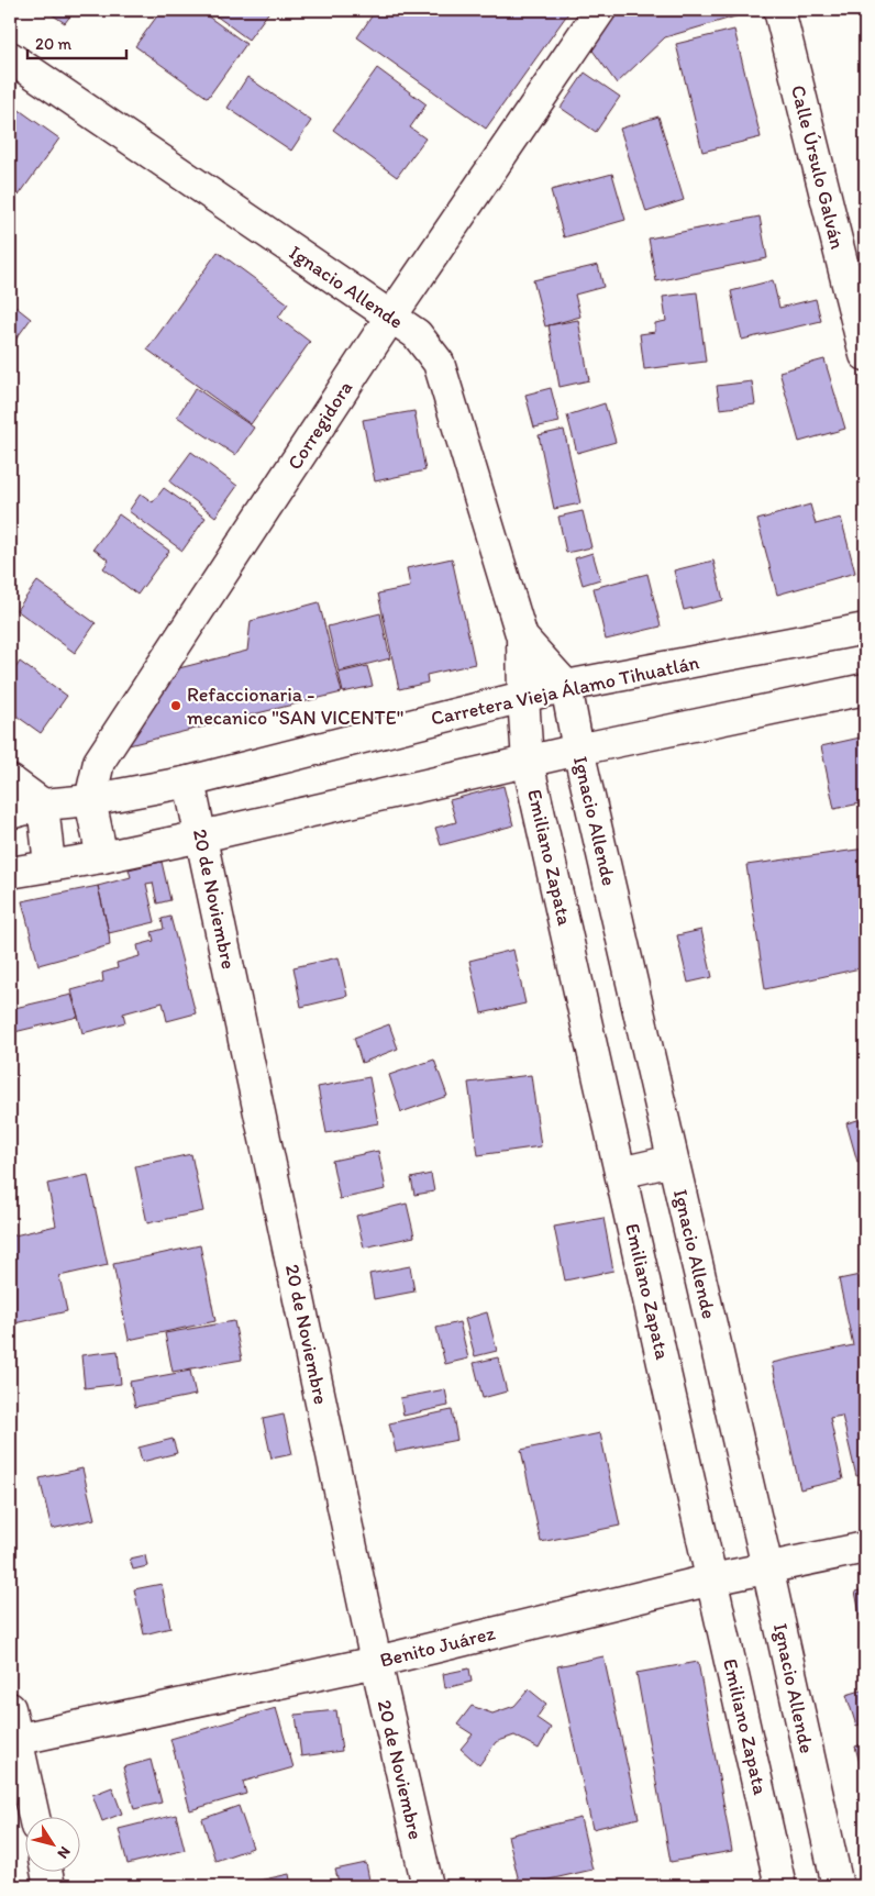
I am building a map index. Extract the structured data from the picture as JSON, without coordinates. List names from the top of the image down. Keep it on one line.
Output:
{"streets":{"street":["Calle Úrsulo Galván","Ignacio Allende","Corregidora","Carretera Vieja Álamo Tihuatlán","Emiliano Zapata","20 de Noviembre","Benito Juárez"]},"crossings":[["Ignacio Allende","Corregidora"],["Ignacio Allende","Carretera Vieja Álamo Tihuatlán"],["Ignacio Allende","Emiliano Zapata"],["Ignacio Allende","Benito Juárez"],["Corregidora","Carretera Vieja Álamo Tihuatlán"],["Carretera Vieja Álamo Tihuatlán","Emiliano Zapata"],["Carretera Vieja Álamo Tihuatlán","20 de Noviembre"],["Emiliano Zapata","Benito Juárez"],["20 de Noviembre","Benito Juárez"]],"places":["Refaccionaria - mecanico \"SAN VICENTE\""],"scale_bar":"20 m","north":"bottom right"}
